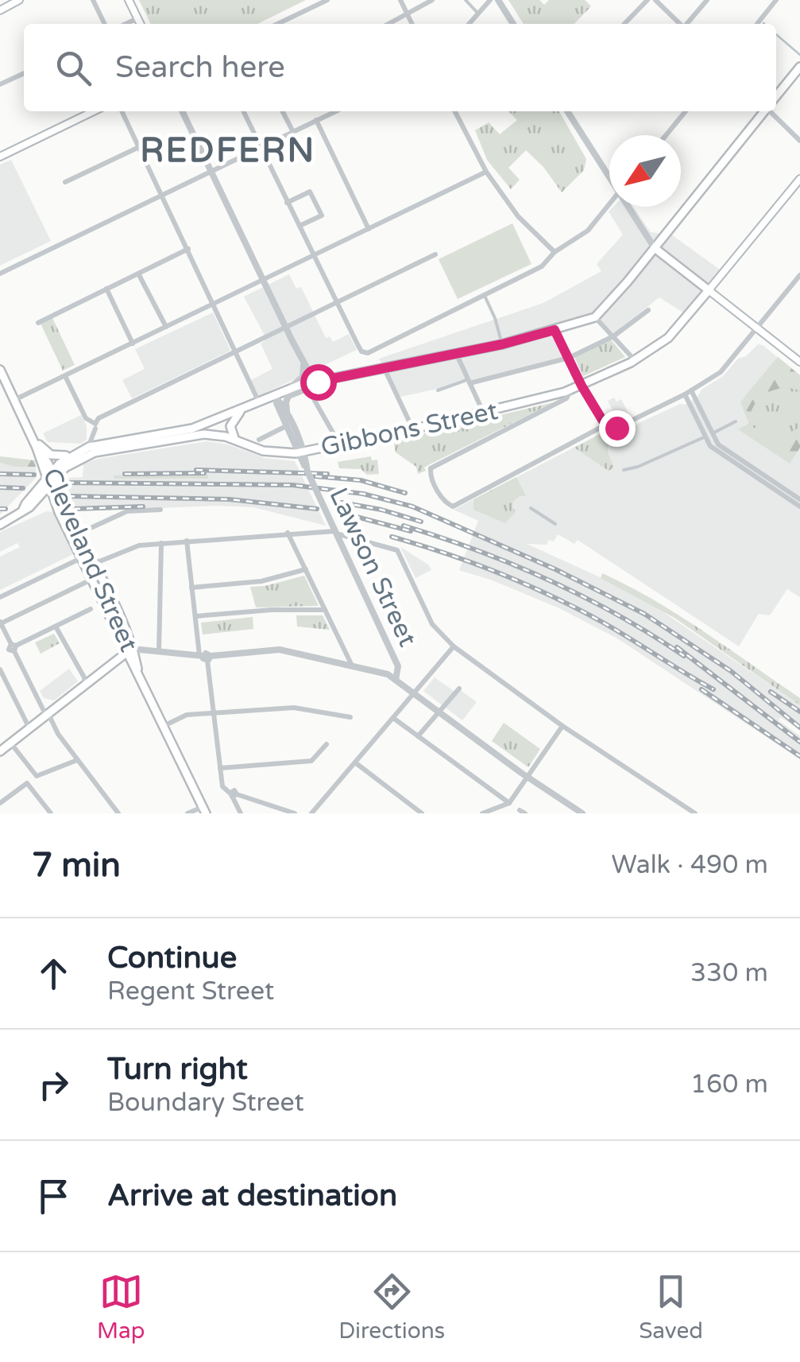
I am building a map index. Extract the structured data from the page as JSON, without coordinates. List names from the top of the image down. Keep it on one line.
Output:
{"streets":{"main road":["Gibbons Street","Cleveland Street"],"street":["Lawson Street"]},"crossings":[["Gibbons Street","Lawson Street"]],"districts":["REDFERN"],"north":"bottom left","page":{"search":"Search here","heading":["7 min","Walk · 490 m"],"list":[["Continue","Regent Street","330 m"],["Turn right","Boundary Street","160 m"],"Arrive at destination"],"nav":["Map","Directions","Saved"]}}
